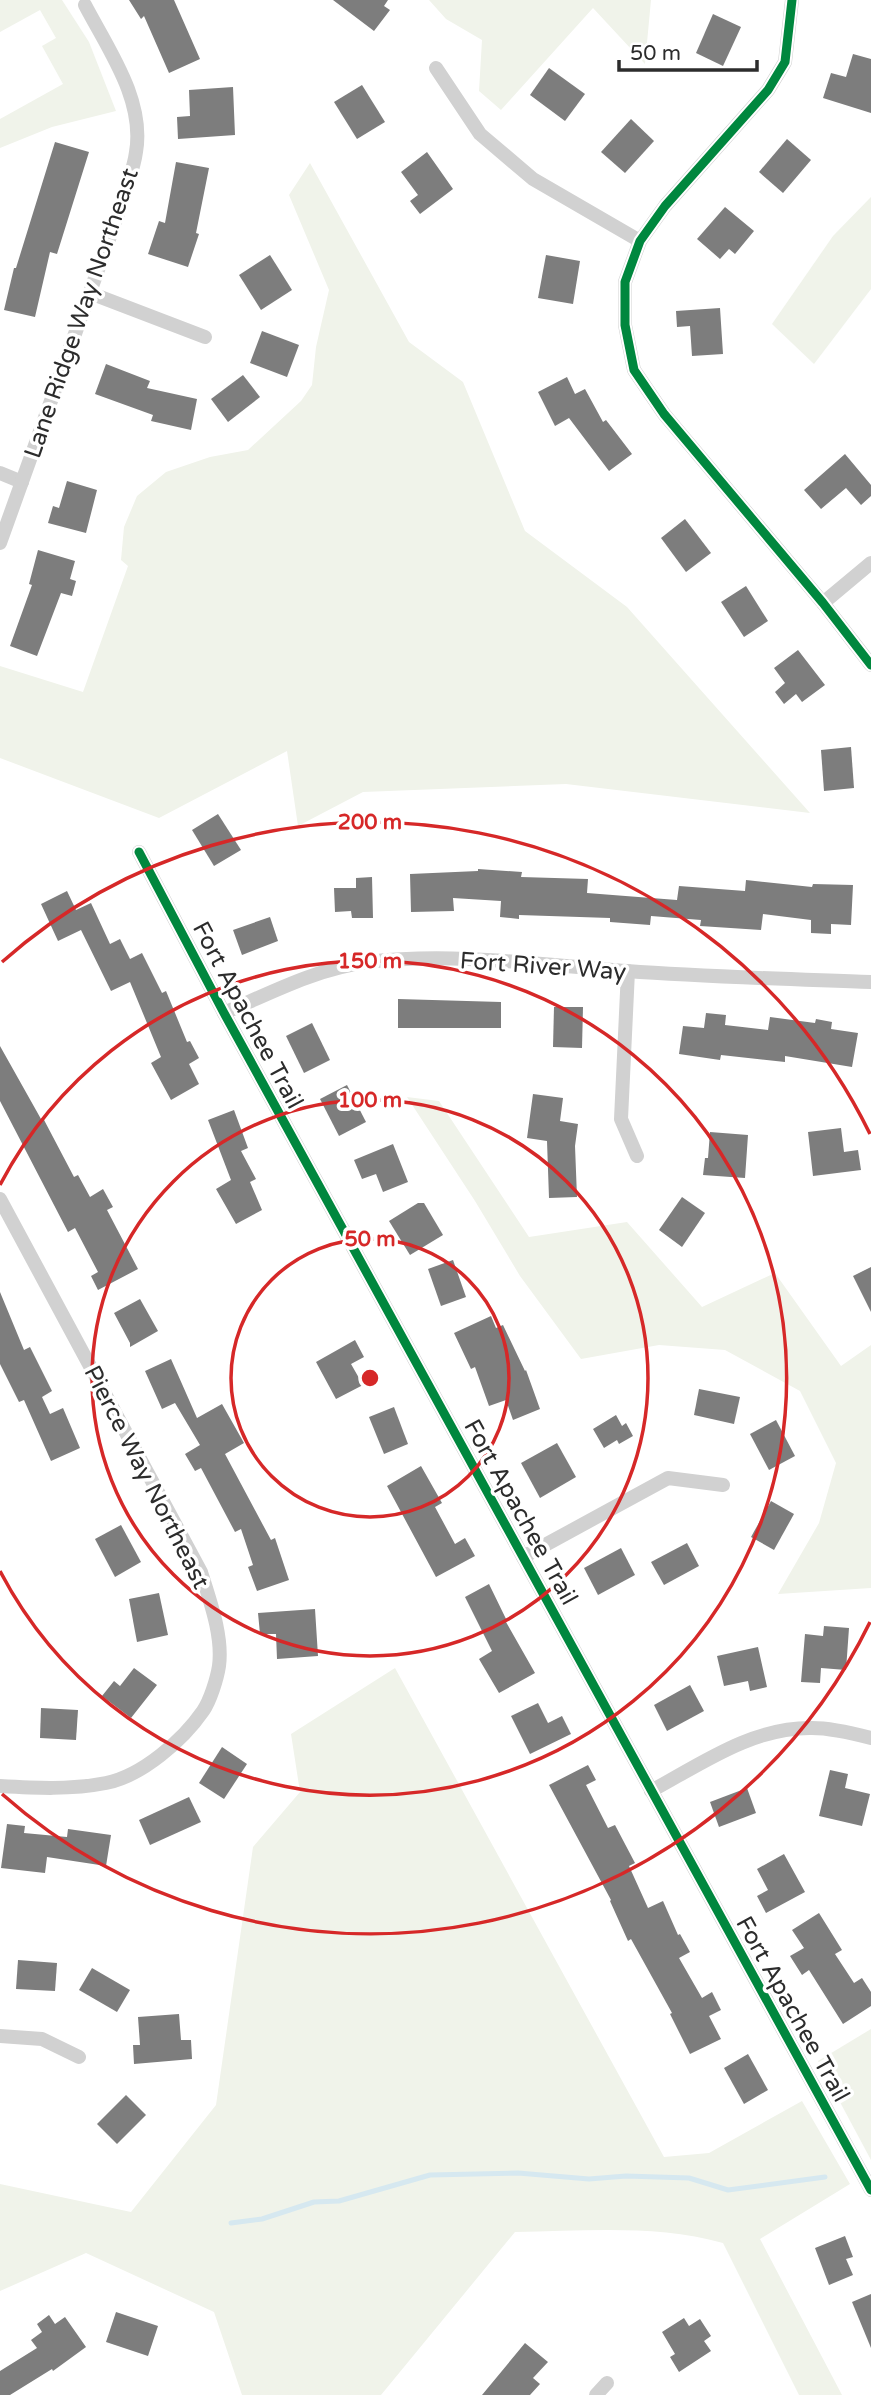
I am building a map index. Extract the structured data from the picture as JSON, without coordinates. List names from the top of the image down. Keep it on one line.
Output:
{"streets":{"street":["Lane Ridge Way Northeast","Fort River Way","Fort Apachee Trail","Pierce Way Northeast"]},"crossings":[["Fort River Way","Fort Apachee Trail"]],"scale_bar":"50 m","rings":["200 m","150 m","100 m","50 m"]}
